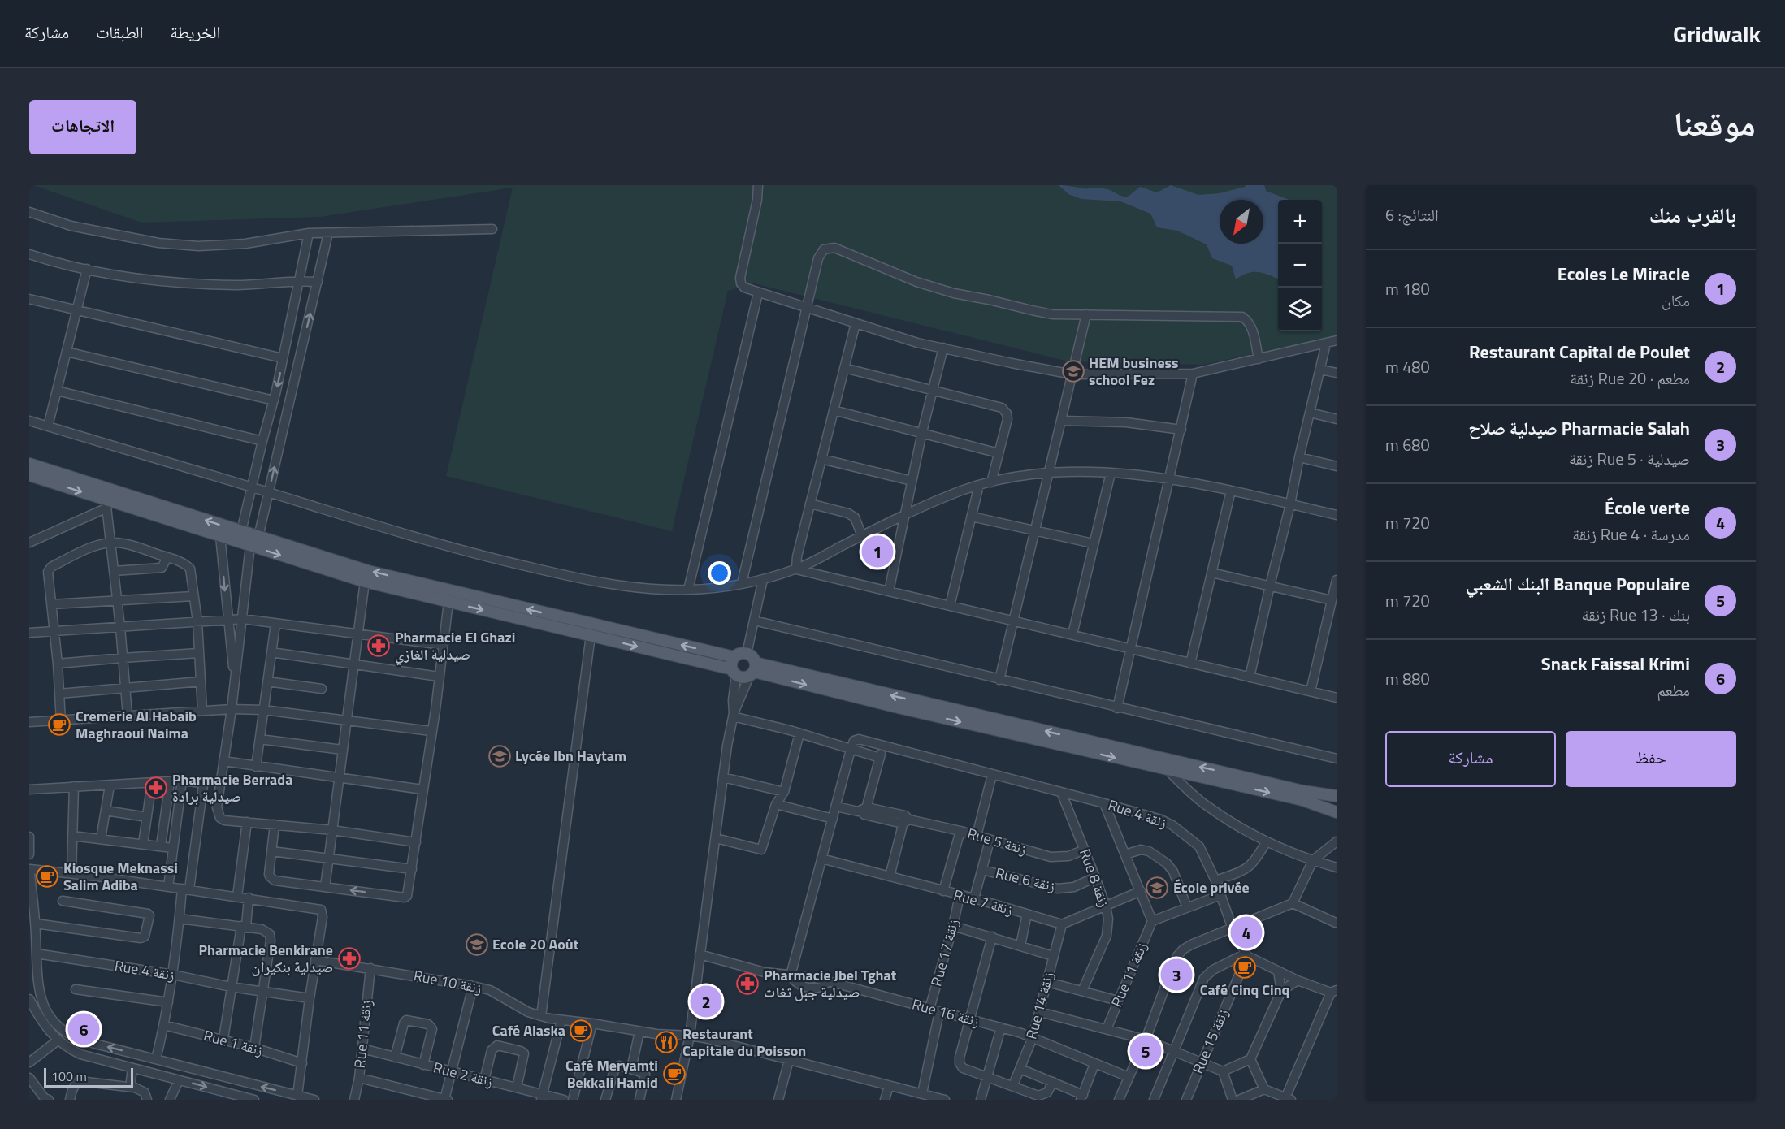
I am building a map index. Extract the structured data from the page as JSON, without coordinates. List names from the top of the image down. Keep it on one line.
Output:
{"streets":{"street":["Rue 4 زنقة","Rue 5 زنقة","Rue 8 زنقة","Rue 6 زنقة","Rue 7 زنقة","Rue 17 زنقة","Rue 11 زنقة","Rue 10 زنقة","Rue 14 زنقة","Rue 16 زنقة","Rue 15 زنقة","Rue 1 زنقة","Rue 2 زنقة"]},"crossings":[["Rue 4 زنقة","Rue 8 زنقة"],["Rue 4 زنقة","Rue 15 زنقة"],["Rue 5 زنقة","Rue 8 زنقة"],["Rue 8 زنقة","Rue 6 زنقة"],["Rue 7 زنقة","Rue 17 زنقة"],["Rue 7 زنقة","Rue 14 زنقة"],["Rue 17 زنقة","Rue 16 زنقة"],["Rue 11 زنقة","Rue 10 زنقة"],["Rue 11 زنقة","Rue 2 زنقة"],["Rue 14 زنقة","Rue 16 زنقة"]],"places":{"school or university":["HEM business school Fez","Lycée Ibn Haytam","École privée","Ecole 20 Août"],"pharmacy":["Pharmacie El Ghazi صيدلية الغازي","Pharmacie Berrada صيدلية برادة","Pharmacie Benkirane صيدلية بنكيران","Pharmacie Jbel Tghat صيدلية جبل ثغات"],"cafe":["Cremerie Al Habaib Maghraoui Naima","Kiosque Meknassi Salim Adiba","Café Cinq Cinq","Café Alaska","Café Meryamti Bekkali Hamid"],"restaurant":["Restaurant Capitale du Poisson"]},"scale_bar":"100 m","north":"bottom left","page":{"header":"Gridwalk","nav":["الخريطة","الطبقات","مشاركة"],"title":"موقعنا","buttons":["الاتجاهات",["حفظ","مشاركة"]],"heading":["بالقرب منك","النتائج: 6"],"map_buttons":["+","−"],"list":[{"mark":"1","name":"Ecoles Le Miracle","note":"مكان","value":"180 m"},{"mark":"2","name":"Restaurant Capital de Poulet","note":"مطعم · Rue 20 زنقة","value":"480 m"},{"mark":"3","name":"Pharmacie Salah صيدلية صلاح","note":"صيدلية · Rue 5 زنقة","value":"680 m"},{"mark":"4","name":"École verte","note":"مدرسة · Rue 4 زنقة","value":"720 m"},{"mark":"5","name":"Banque Populaire البنك الشعبي","note":"بنك · Rue 13 زنقة","value":"720 m"},{"mark":"6","name":"Snack Faissal Krimi","note":"مطعم","value":"880 m"}],"pins":["1","4","3","2","6","5"],"scale":"100 m"}}
